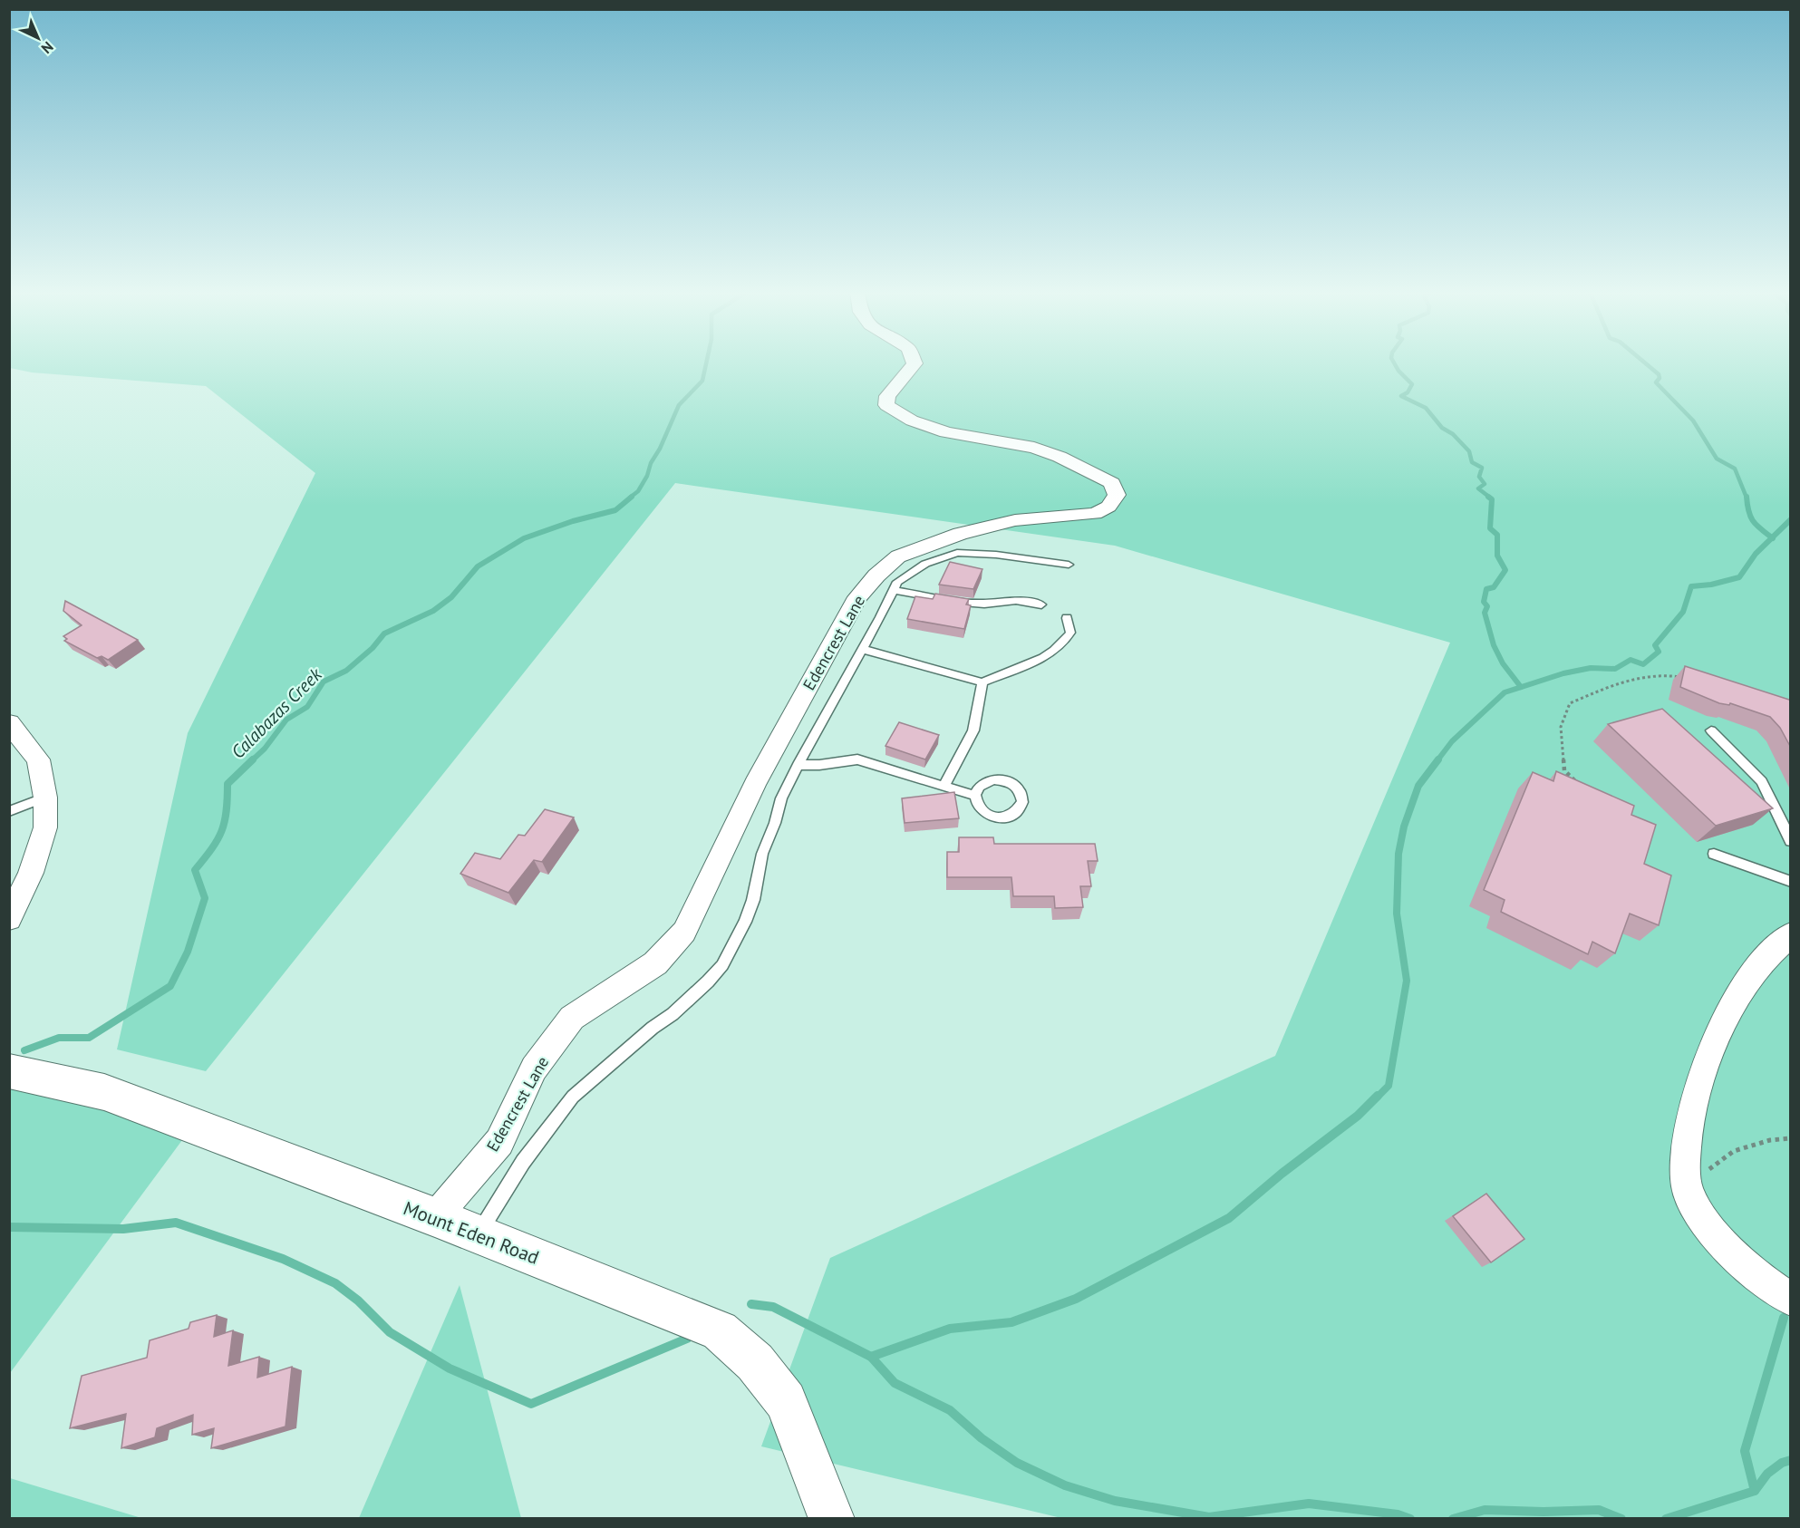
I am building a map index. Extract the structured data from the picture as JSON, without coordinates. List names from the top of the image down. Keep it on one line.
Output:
{"streets":{"street":["Edencrest Lane","Mount Eden Road"]},"crossings":[["Edencrest Lane","Mount Eden Road"]],"water":["Calabazas Creek"],"north":"bottom right"}
